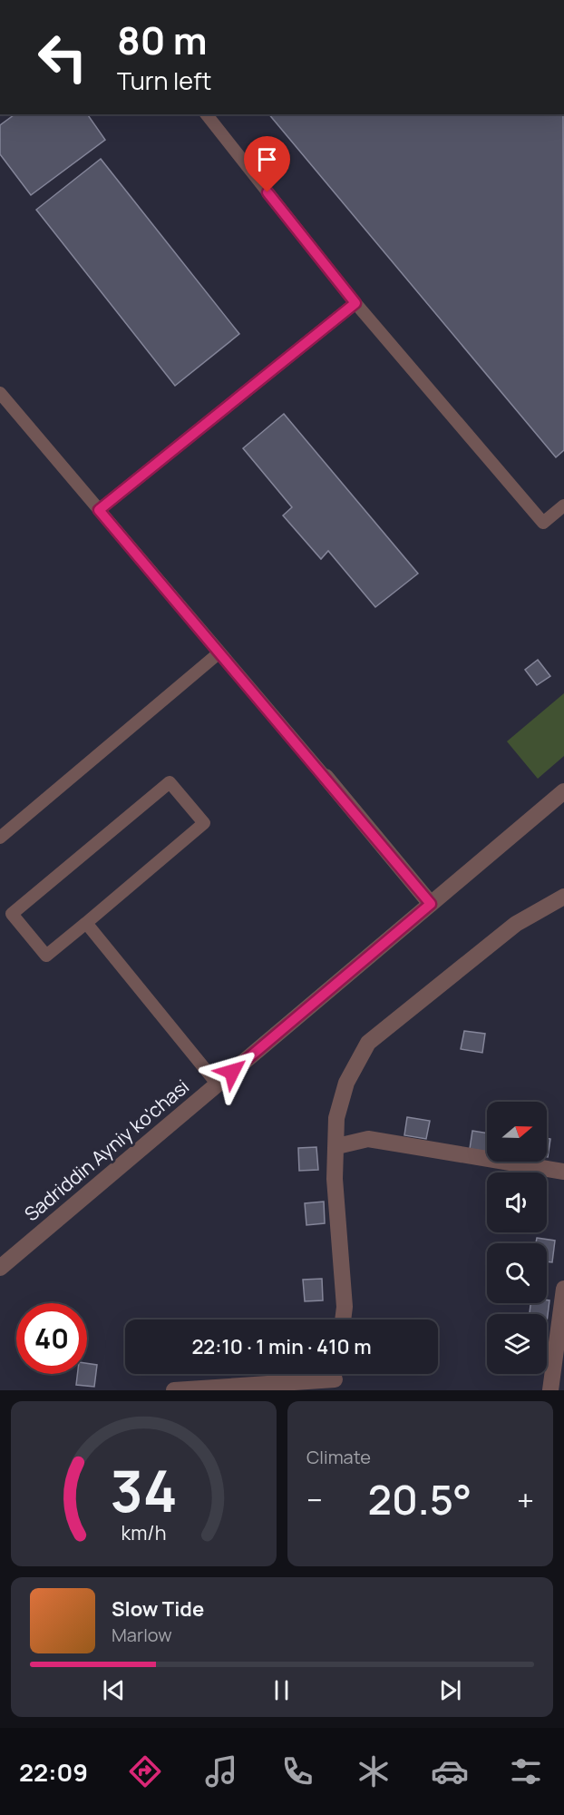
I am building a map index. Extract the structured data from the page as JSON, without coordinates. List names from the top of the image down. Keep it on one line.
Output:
{"streets":{"street":["Sadriddin Ayniy ko'chasi"]},"north":"right","page":{"turn":["80 m","Turn left"],"limit":"40","trip":"22:10 · 1 min · 410 m","tile":"Climate","heat":["−","20.5°","+"],"song":["Slow Tide","Marlow"],"tabs":"22:09","gauge":["34","km/h"]}}
